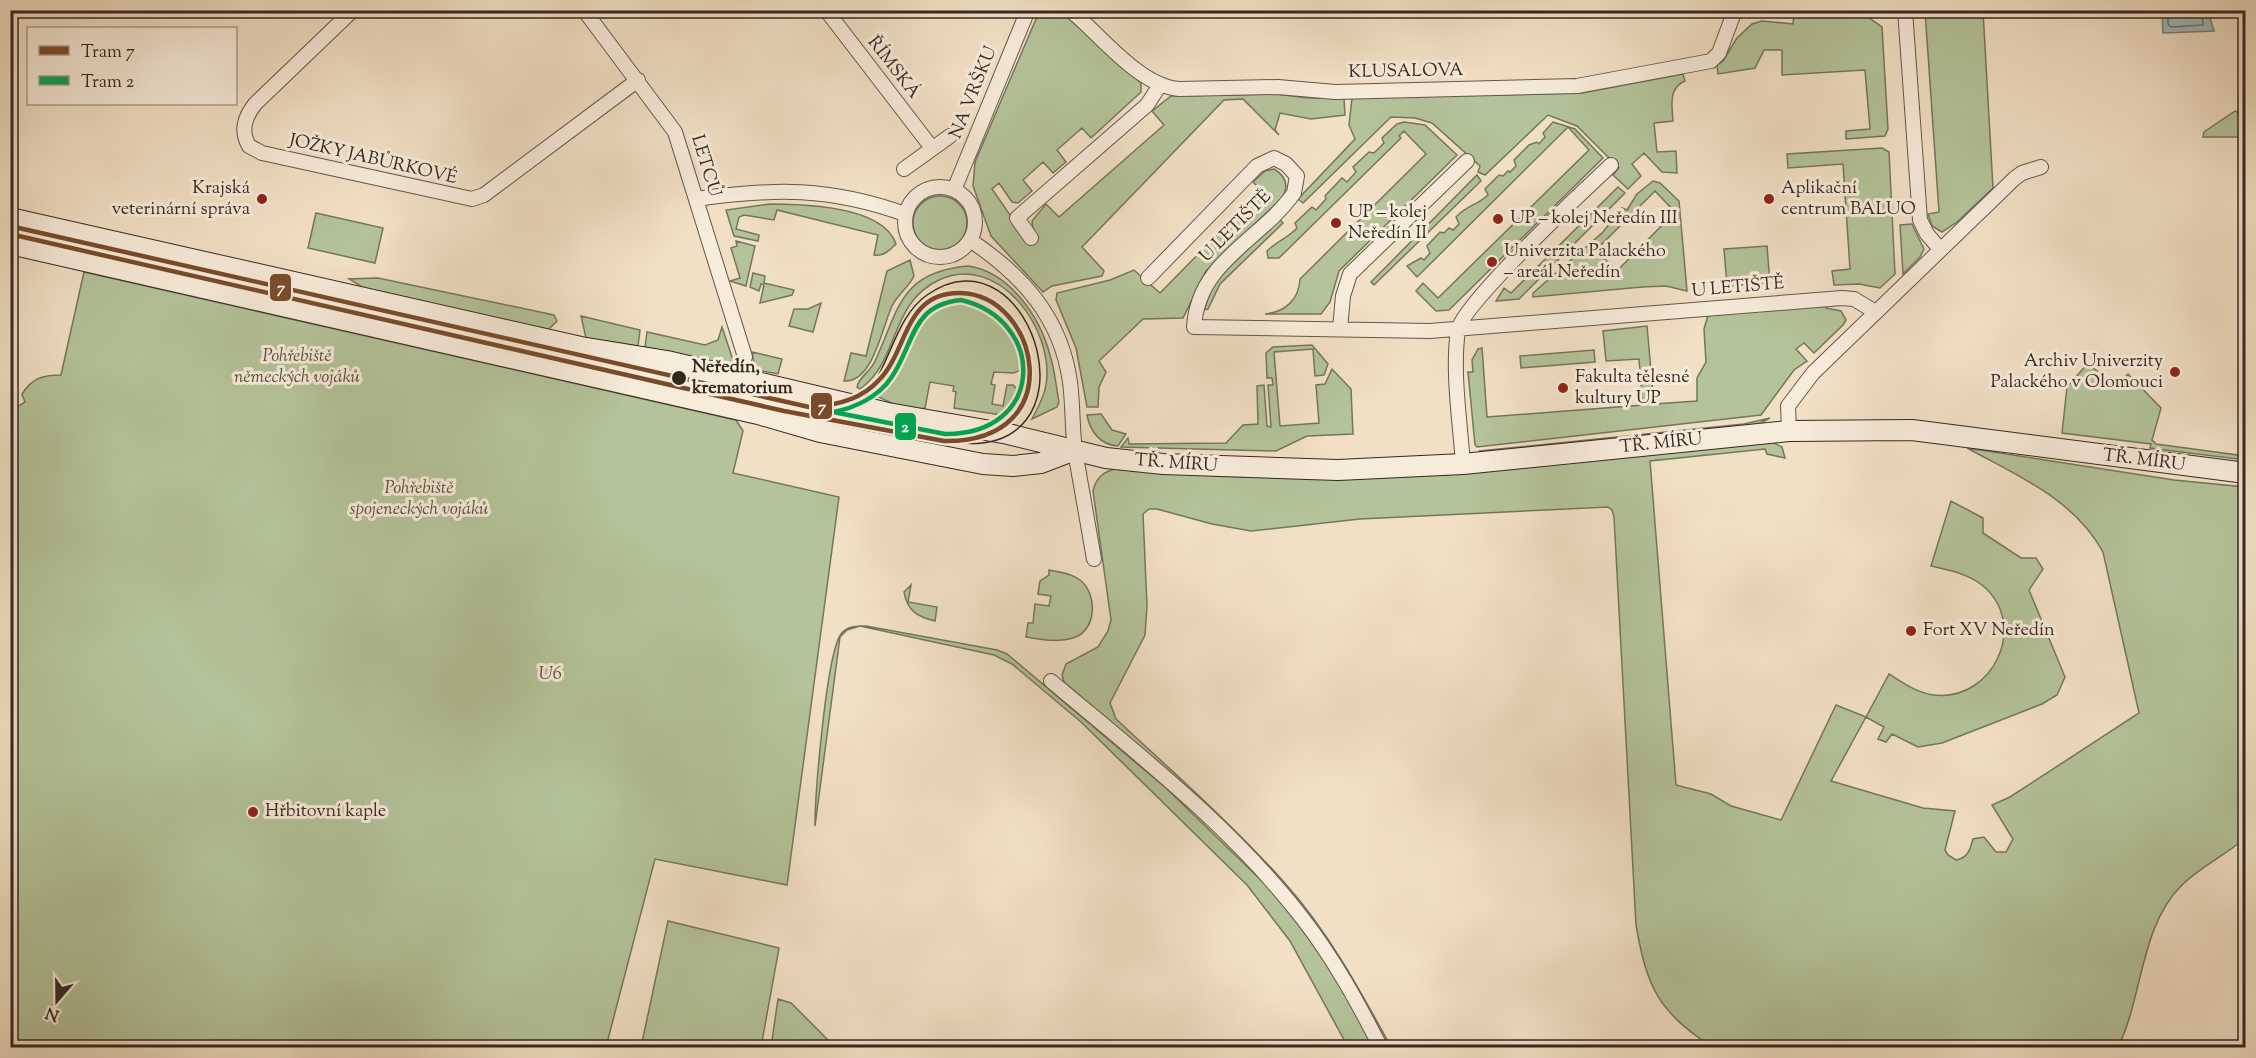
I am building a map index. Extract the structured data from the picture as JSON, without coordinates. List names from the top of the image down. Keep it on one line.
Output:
{"streets":{"main road":["TŘ. MÍRU"],"street":["ŘÍMSKÁ","KLUSALOVA","NA VRŠKU","JOŽKY JABŮRKOVÉ","LETCŮ","U LETIŠTĚ"]},"crossings":[["JOŽKY JABŮRKOVÉ","LETCŮ"]],"parks":["Pohřebiště německých vojáků","Pohřebiště spojeneckých vojáků","U6"],"places":["Krajská veterinární správa","Aplikační centrum BALUO","UP – kolej Neředín III","UP – kolej Neředín II","Univerzita Palackého – areál Neředín","Archiv Univerzity Palackého v Olomouci","Neředín, krematorium","Fakulta tělesné kultury UP","Fort XV Neředín","Hřbitovní kaple"],"lines":["tram line 7","tram line 2"],"legend":["Tram 7","Tram 2"],"north":"bottom"}
